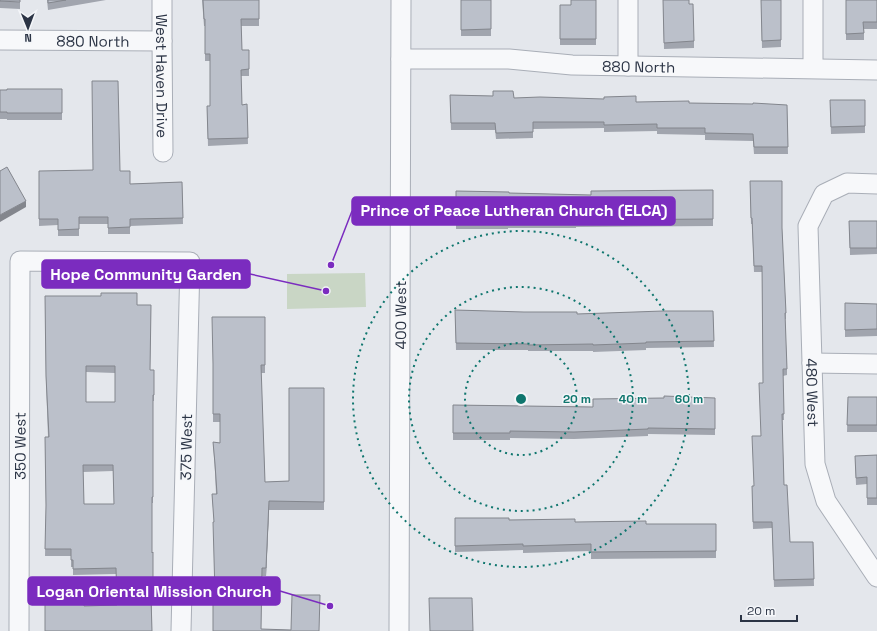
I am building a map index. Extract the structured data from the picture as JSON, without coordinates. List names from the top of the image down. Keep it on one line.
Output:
{"streets":{"street":["880 North","West Haven Drive","400 West","480 West","350 West","375 West"]},"crossings":[["880 North","West Haven Drive"],["880 North","400 West"],["350 West","375 West"]],"places":["Prince of Peace Lutheran Church (ELCA)","Hope Community Garden","Logan Oriental Mission Church"],"scale_bar":"20 m","north":"bottom","rings":["20 m","40 m","60 m"]}
